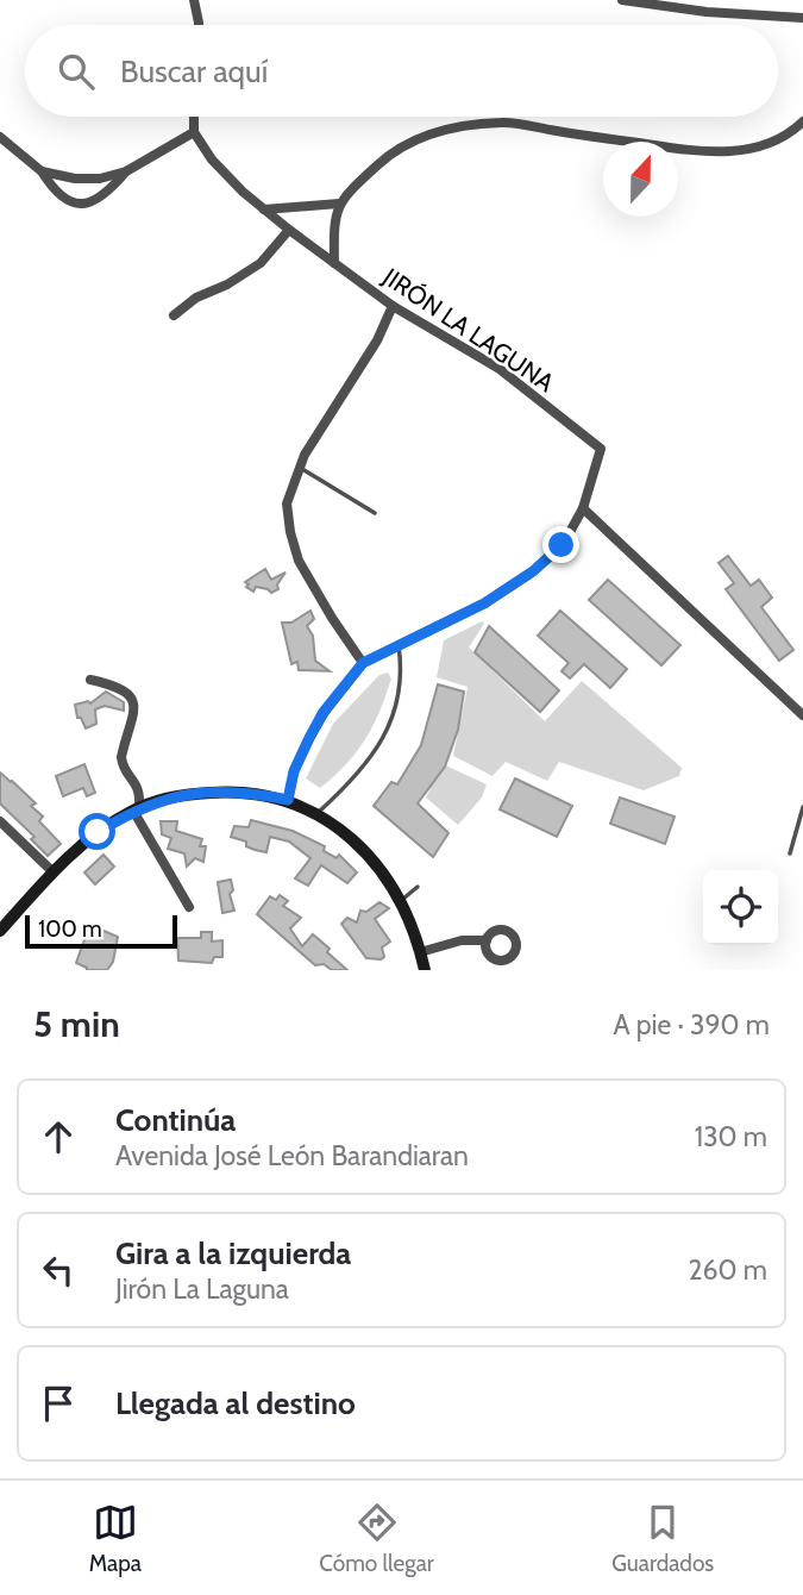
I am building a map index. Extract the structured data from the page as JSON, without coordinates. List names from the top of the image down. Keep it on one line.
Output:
{"streets":{"street":["JIRÓN LA LAGUNA"]},"scale_bar":"100 m","north":"top","page":{"search":"Buscar aquí","scale":"100 m","heading":["5 min","A pie · 390 m"],"list":[["Continúa","Avenida José León Barandiaran","130 m"],["Gira a la izquierda","Jirón La Laguna","260 m"],"Llegada al destino"],"nav":["Mapa","Cómo llegar","Guardados"]}}
